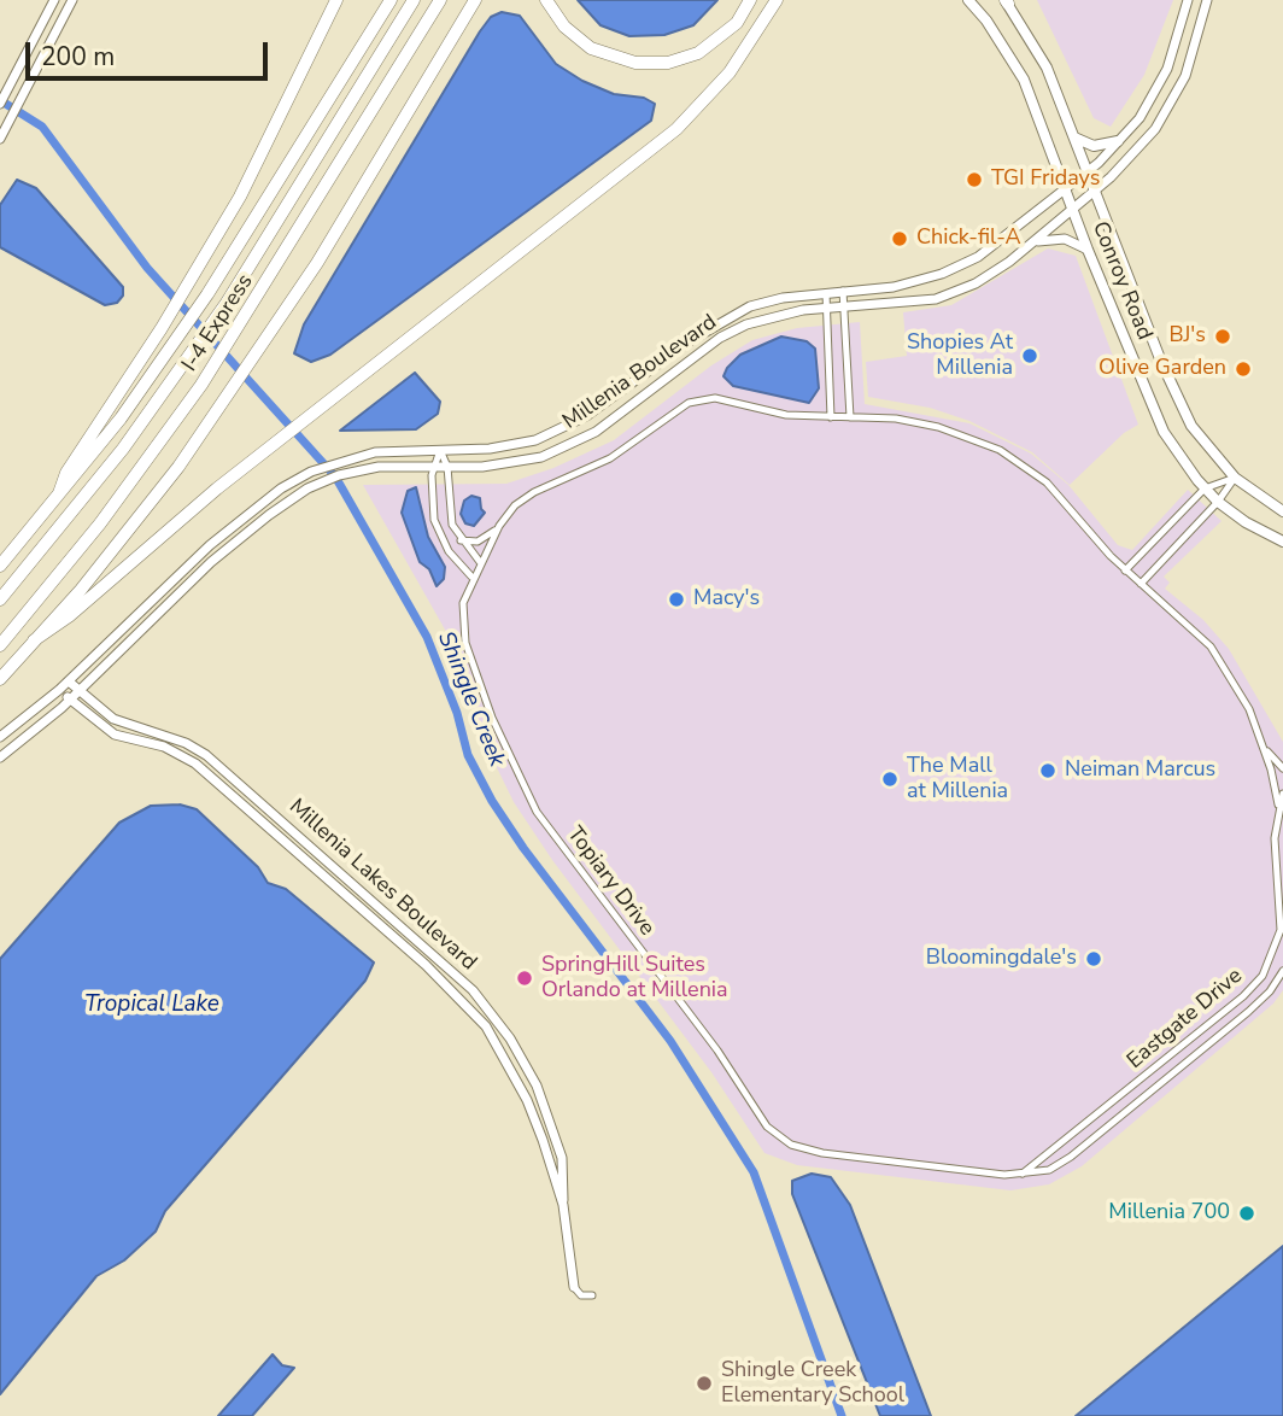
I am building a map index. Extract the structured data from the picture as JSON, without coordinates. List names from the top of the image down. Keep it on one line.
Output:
{"streets":{"highway":["I-4 Express"],"main road":["Conroy Road"],"street":["Millenia Boulevard","Topiary Drive","Millenia Lakes Boulevard","Eastgate Drive"]},"crossings":[["Conroy Road","Millenia Boulevard"],["Millenia Boulevard","Millenia Lakes Boulevard"],["Topiary Drive","Eastgate Drive"]],"water":["Shingle Creek","Tropical Lake"],"places":["TGI Fridays","Chick-fil-A","BJ's","Shopies At Millenia","Olive Garden","Macy's","Neiman Marcus","The Mall at Millenia","Bloomingdale's","SpringHill Suites Orlando at Millenia","Millenia 700","Shingle Creek Elementary School"],"scale_bar":"200 m"}
